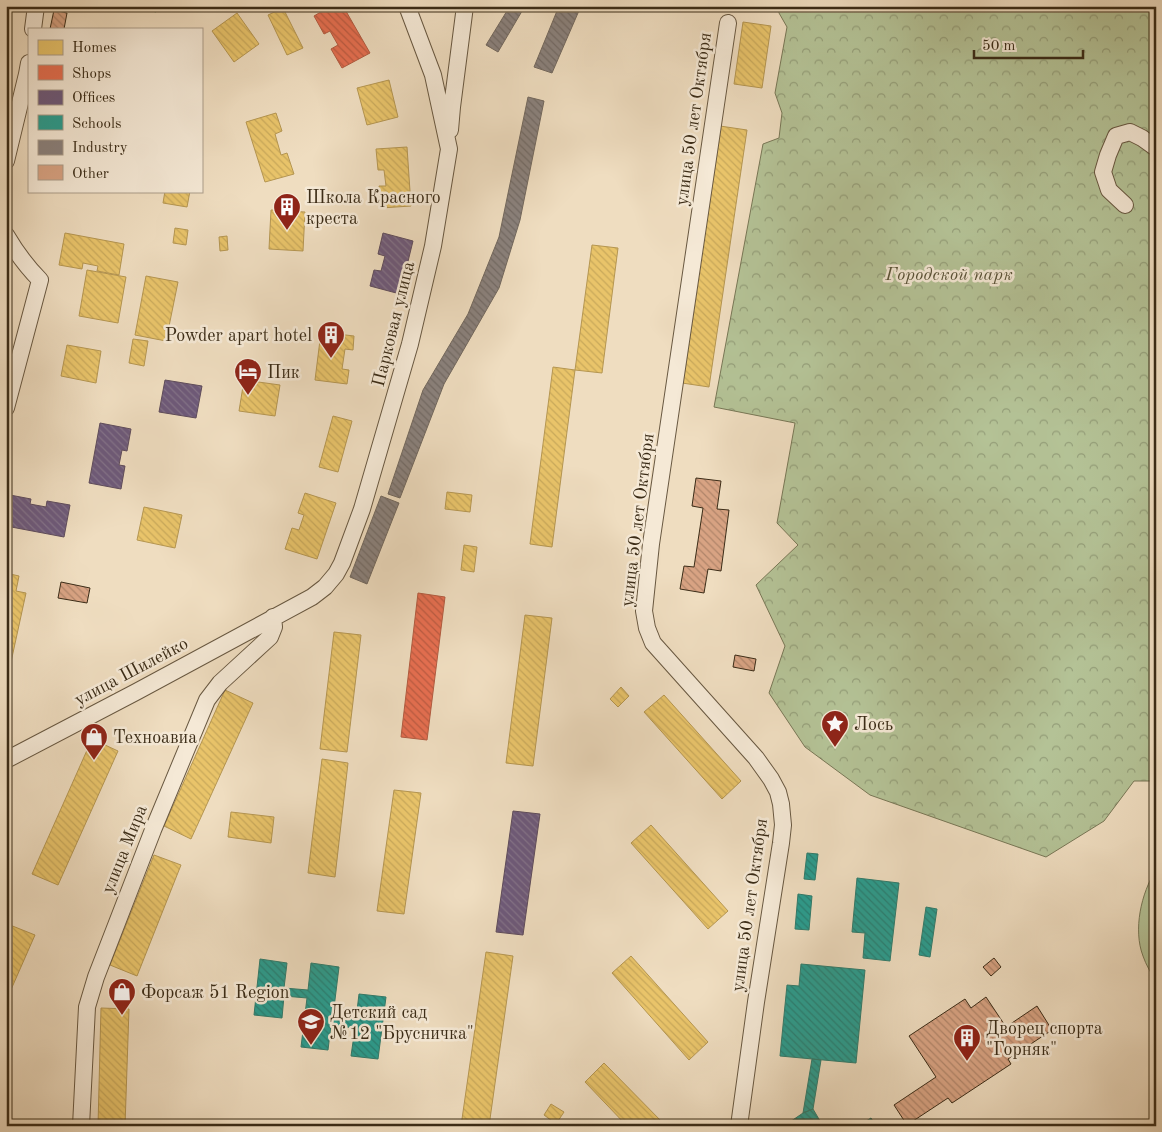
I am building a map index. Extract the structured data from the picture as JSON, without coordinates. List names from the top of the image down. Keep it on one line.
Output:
{"streets":{"street":["улица 50 лет Октября","Парковая улица","улица Шилейко","улица Мира"]},"crossings":[["Парковая улица","улица Шилейко"],["Парковая улица","улица Мира"],["улица Шилейко","улица Мира"]],"parks":["Городской парк"],"places":{"building":["Школа Красного креста","Powder apart hotel","Дворец спорта \"Горняк\""],"hotel":["Пик"],"place":["Лось"],"shop":["Техноавиа","Форсаж 51 Region"],"school or university":["Детский сад №12 \"Брусничка\""]},"legend":["Homes","Shops","Offices","Schools","Industry","Other"],"scale_bar":"50 m"}
